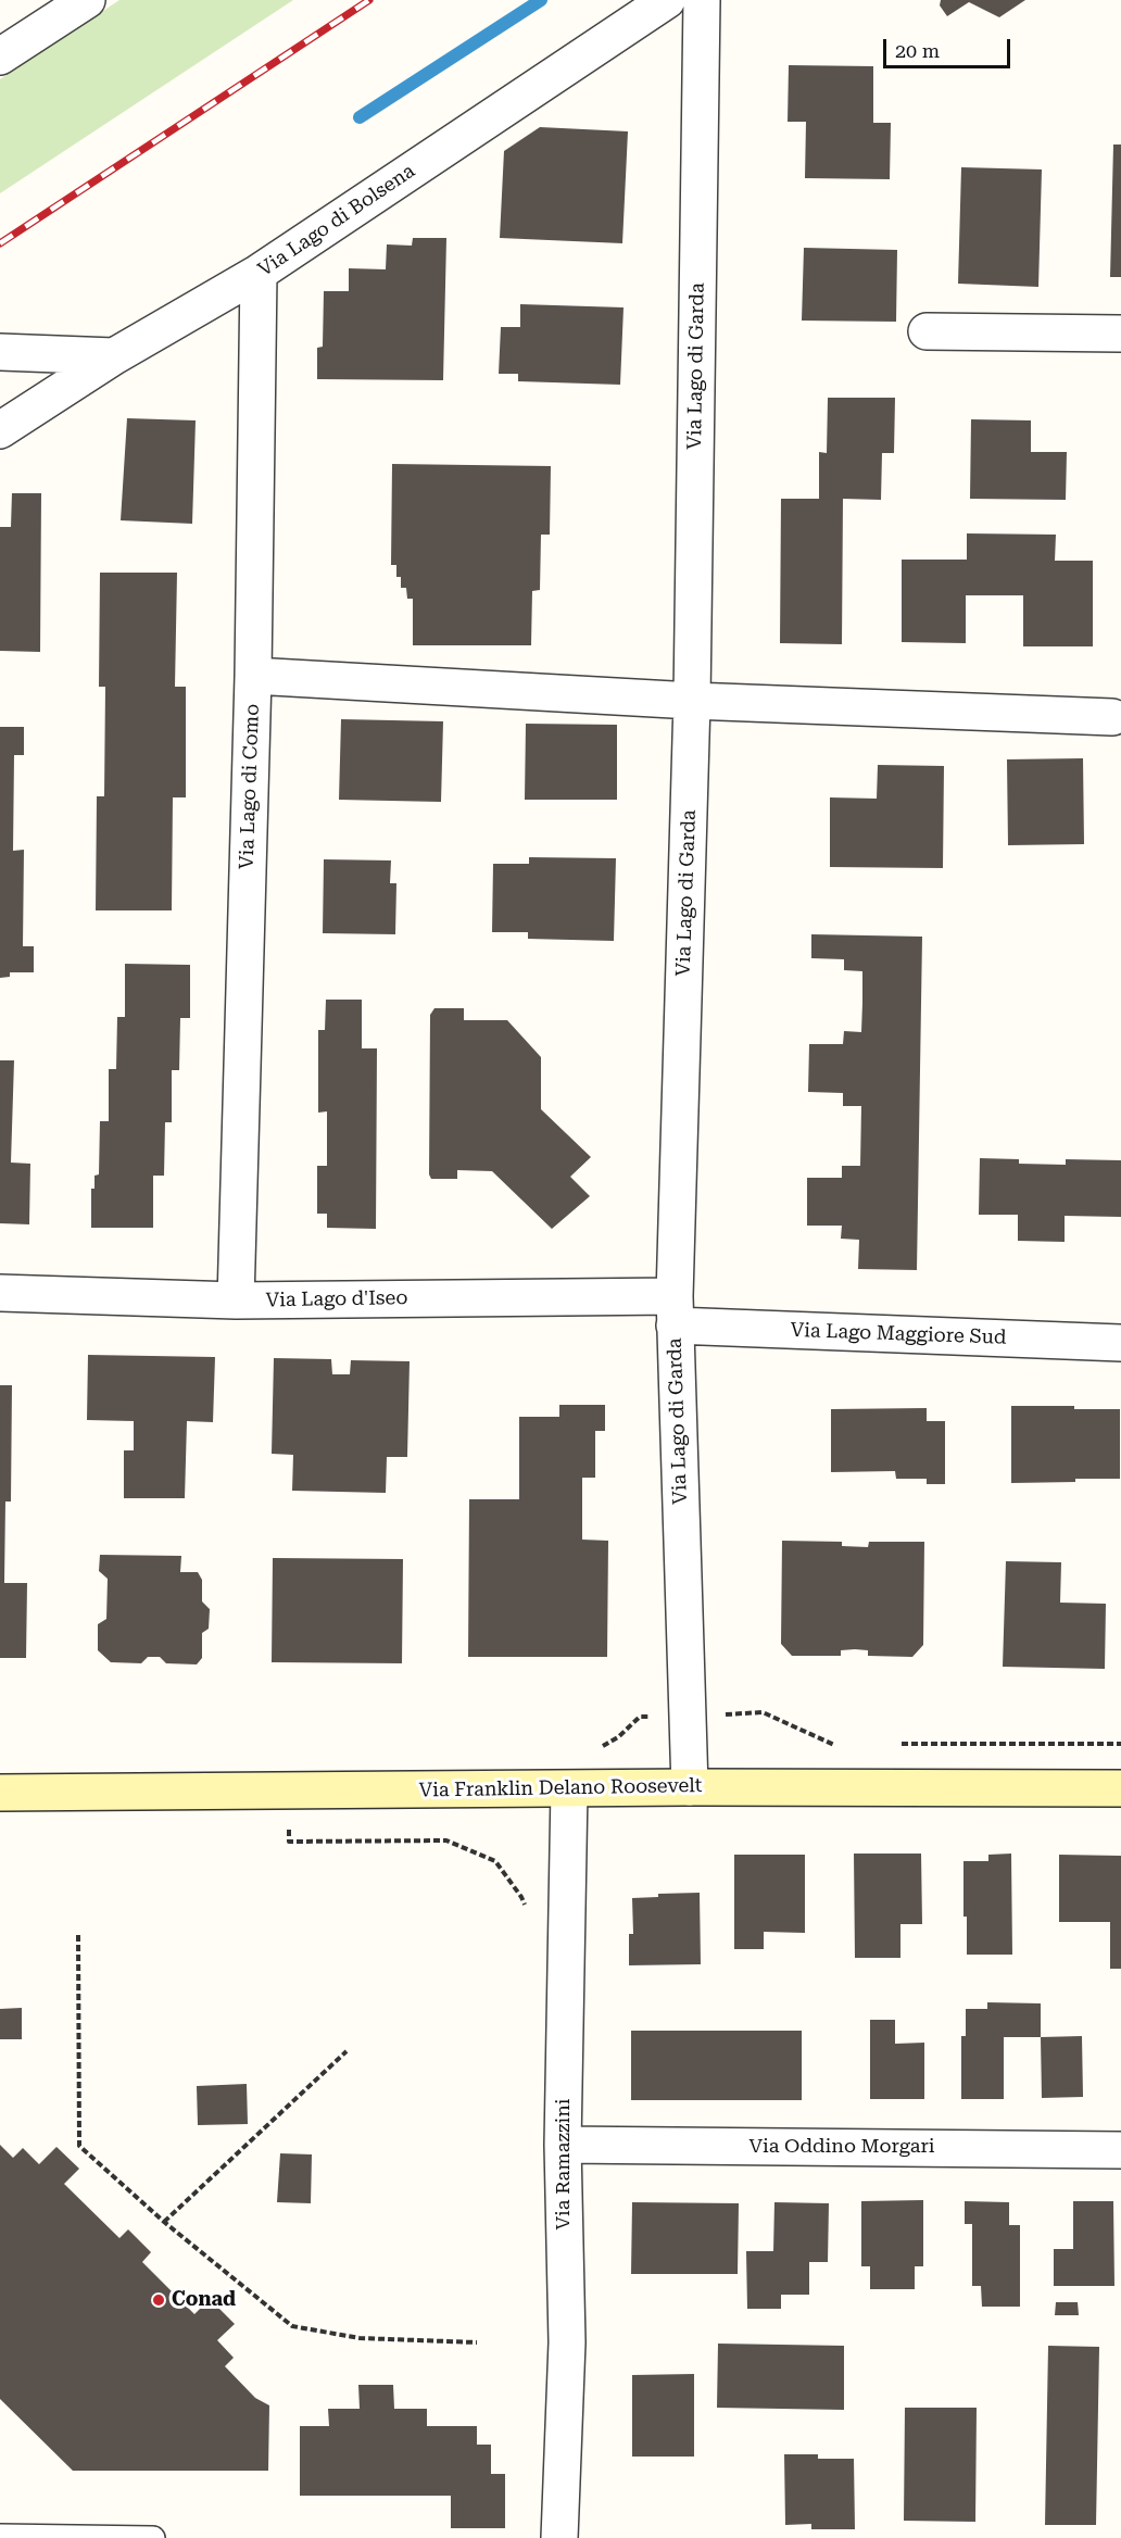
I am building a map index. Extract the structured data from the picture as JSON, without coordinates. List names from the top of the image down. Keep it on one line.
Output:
{"streets":{"main road":["Via Franklin Delano Roosevelt"],"street":["Via Lago di Bolsena","Via Lago di Garda","Via Lago di Como","Via Lago d'Iseo","Via Lago Maggiore Sud","Via Oddino Morgari","Via Ramazzini"]},"crossings":[["Via Lago di Bolsena","Via Lago di Como"],["Via Lago di Garda","Via Lago d'Iseo"],["Via Lago di Garda","Via Lago Maggiore Sud"],["Via Lago di Garda","Via Franklin Delano Roosevelt"],["Via Lago di Como","Via Lago d'Iseo"],["Via Lago d'Iseo","Via Lago Maggiore Sud"],["Via Franklin Delano Roosevelt","Via Ramazzini"],["Via Oddino Morgari","Via Ramazzini"]],"places":["Conad"],"scale_bar":"20 m"}
